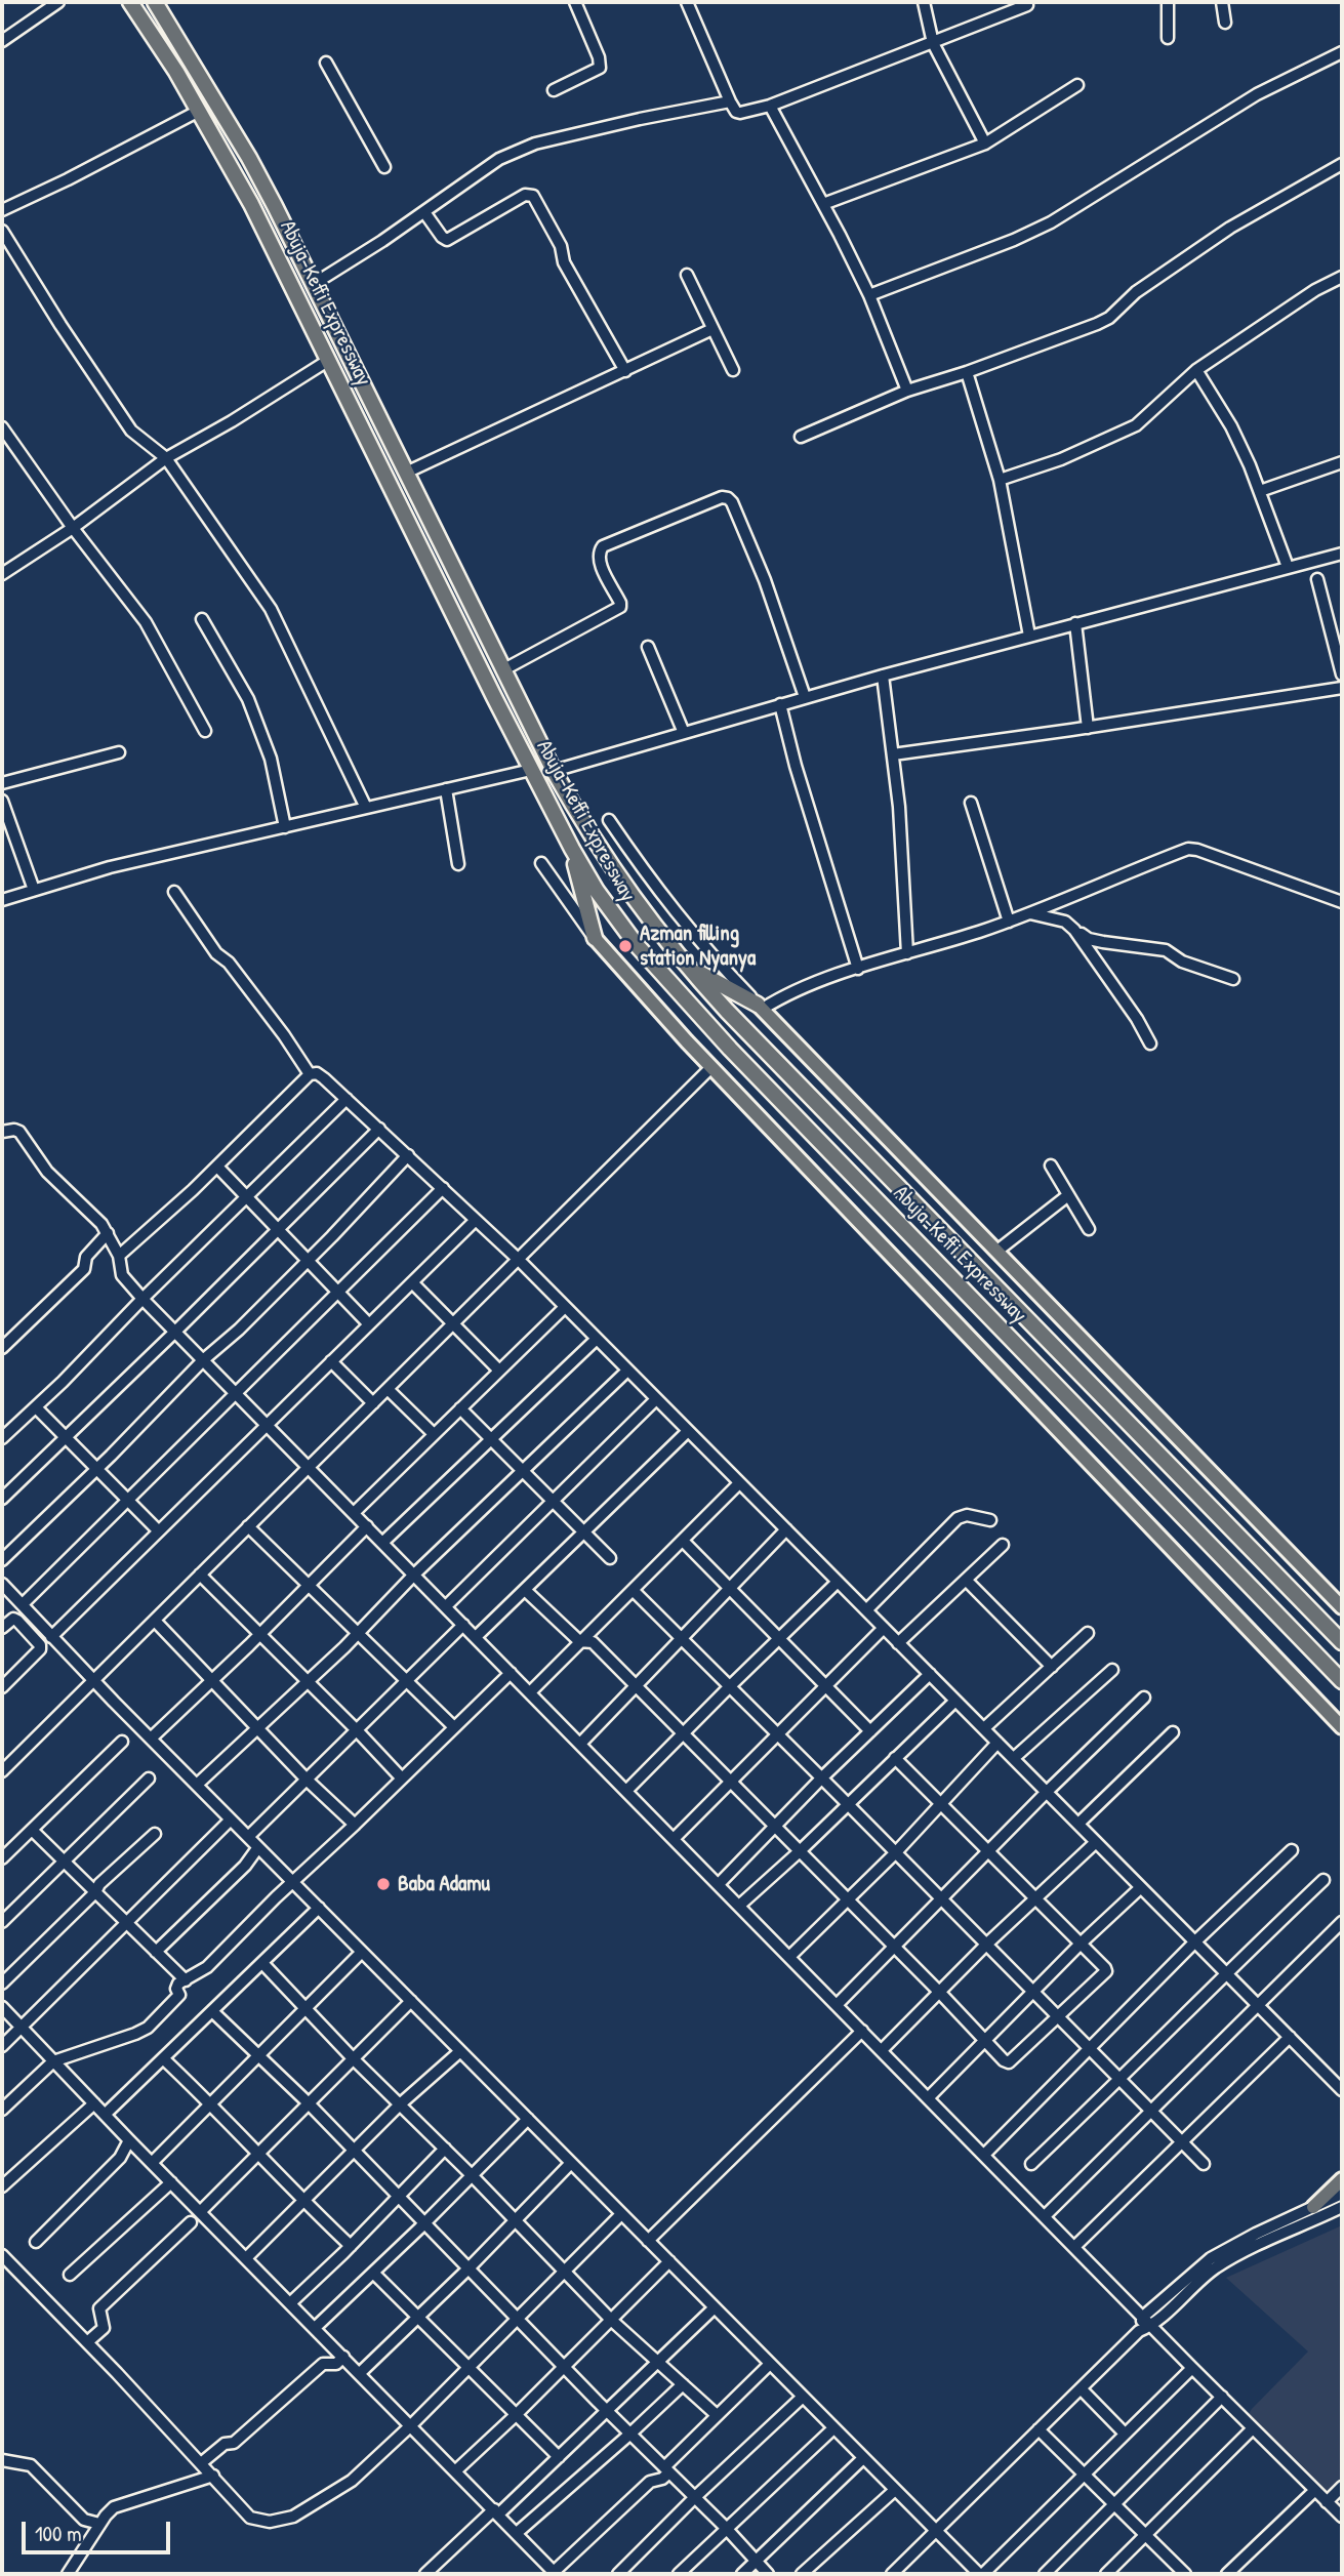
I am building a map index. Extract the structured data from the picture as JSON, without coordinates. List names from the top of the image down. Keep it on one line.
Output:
{"streets":{"highway":["Abuja-Keffi Expressway"]},"places":["Azman filling station Nyanya","Baba Adamu"],"scale_bar":"100 m"}
